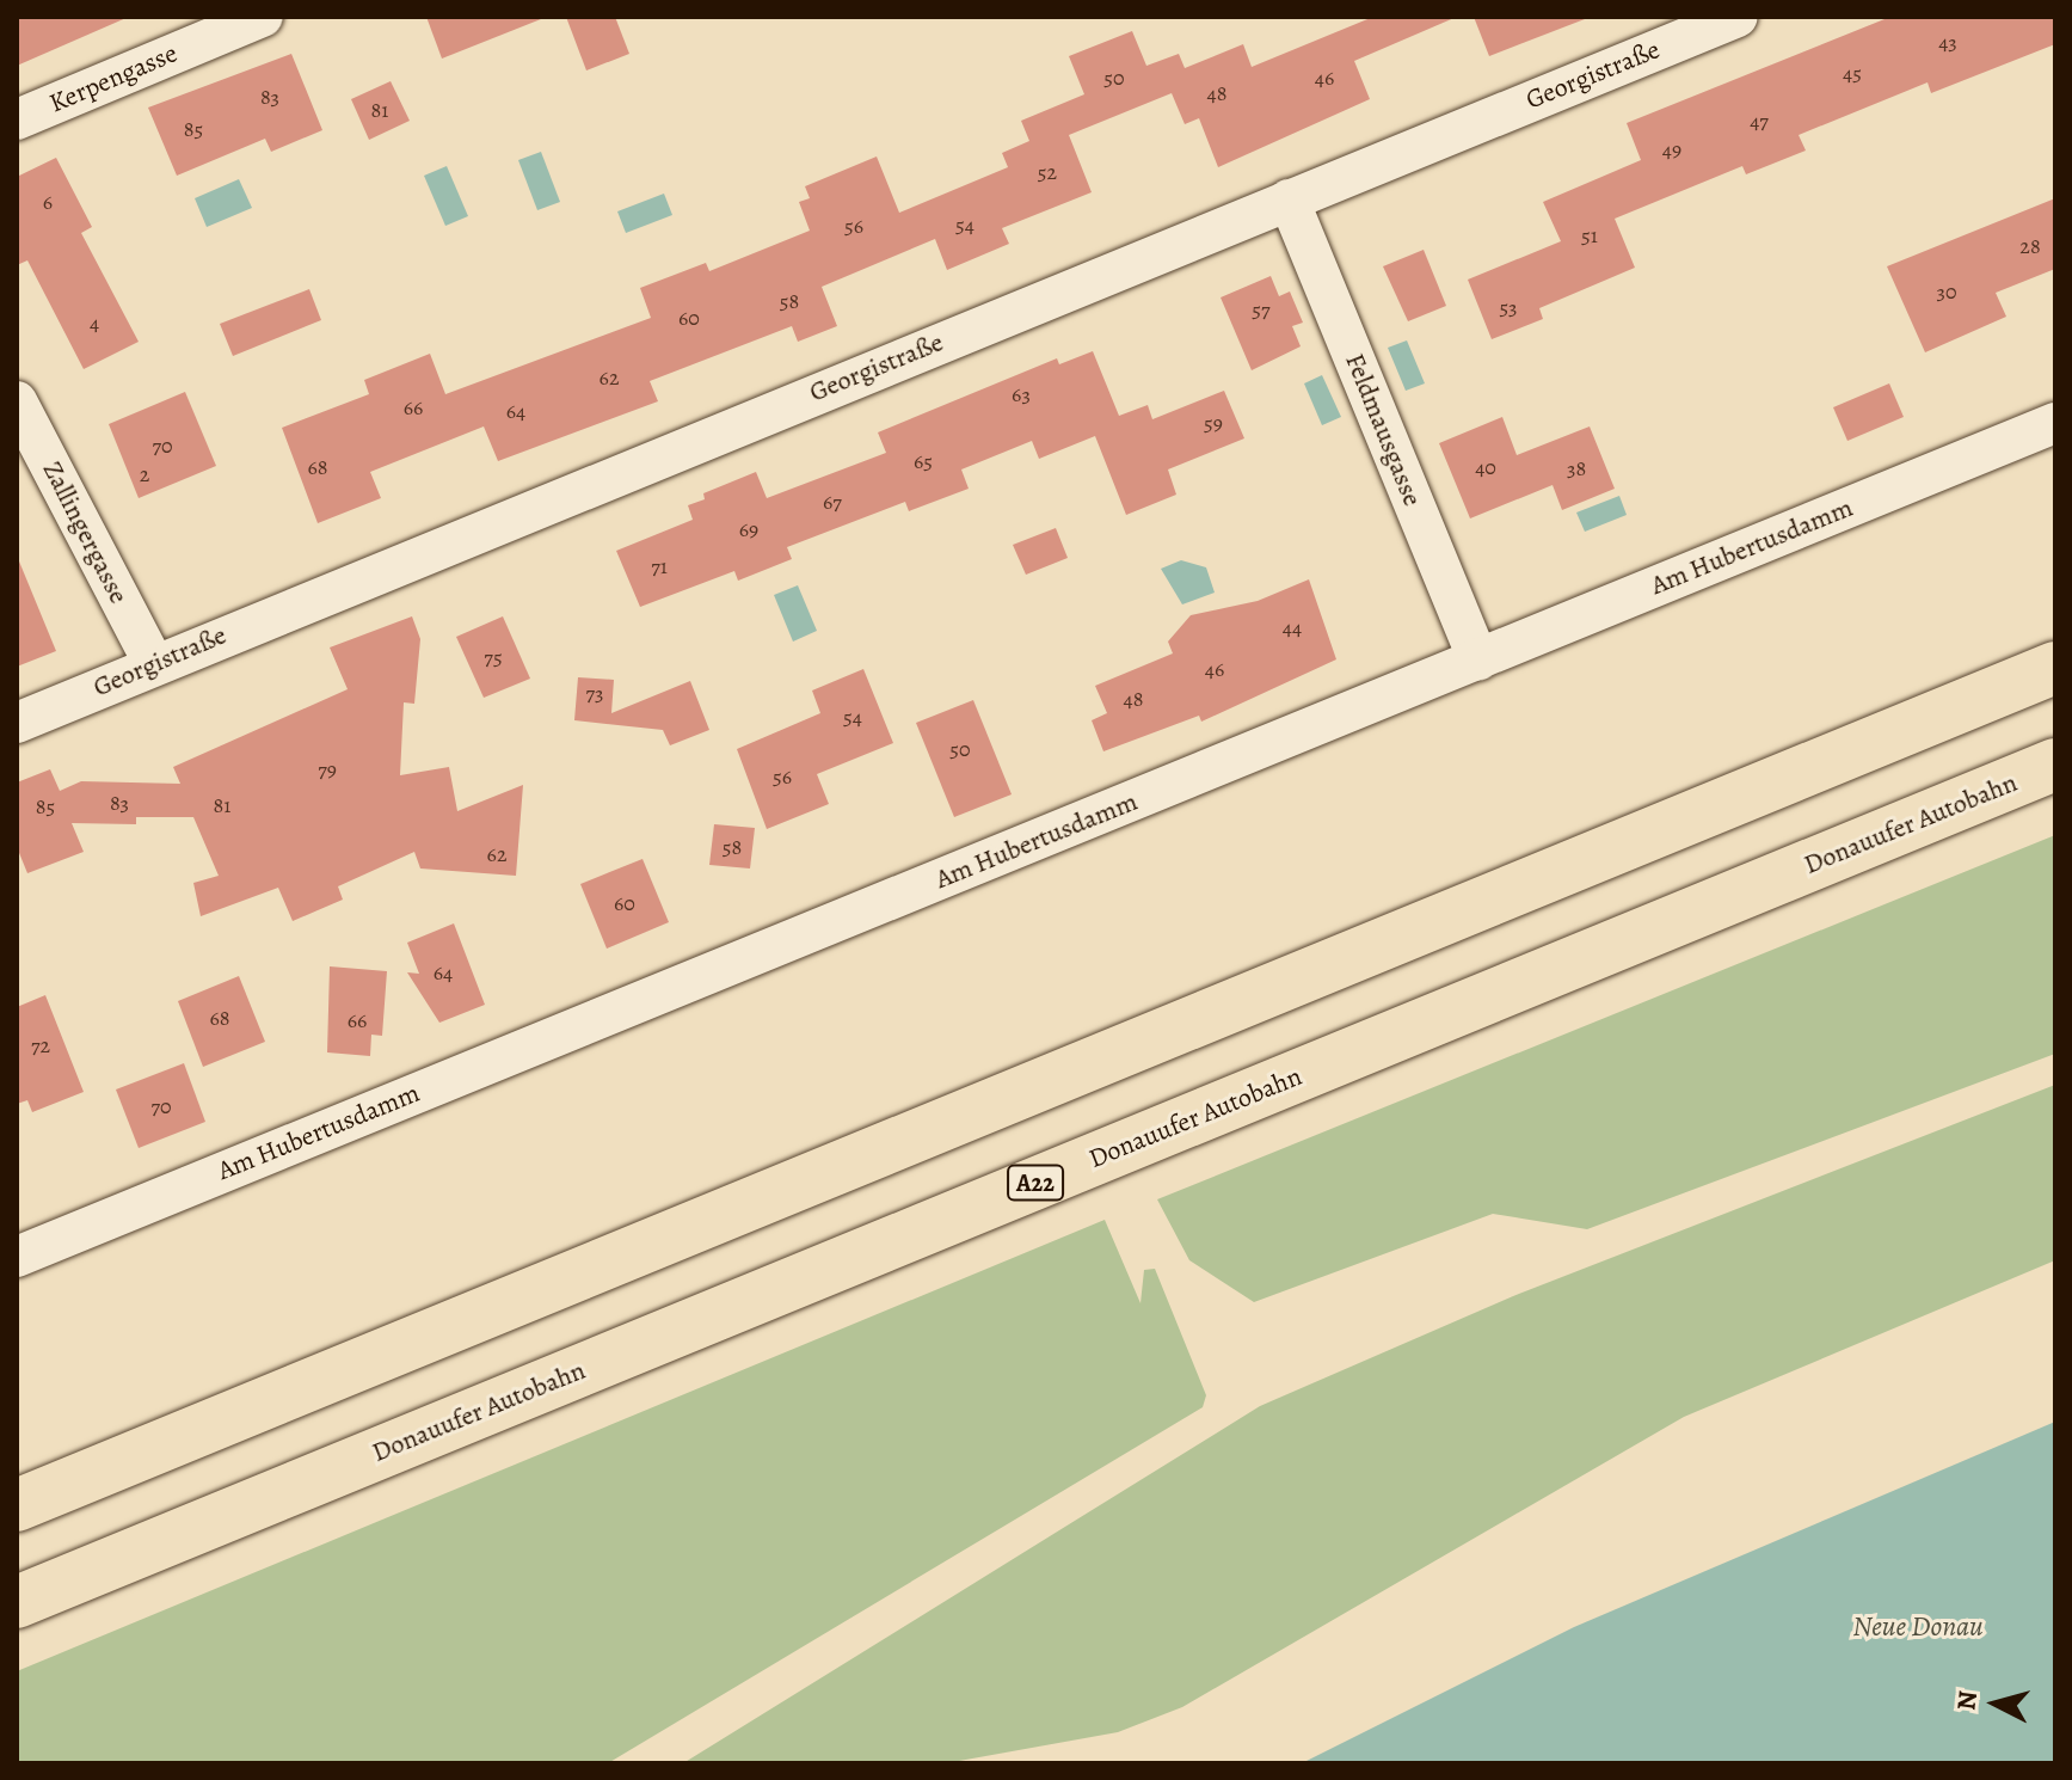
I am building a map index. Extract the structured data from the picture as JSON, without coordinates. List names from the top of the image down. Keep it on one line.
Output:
{"streets":{"highway":["Donauufer Autobahn","A22"],"street":["Georgistraße","Kerpengasse","Feldmausgasse","Zallingergasse","Am Hubertusdamm"]},"crossings":[["Georgistraße","Feldmausgasse"],["Georgistraße","Zallingergasse"],["Feldmausgasse","Am Hubertusdamm"]],"water":["Neue Donau"],"house_numbers":["43","45","50","46","48","83","81","47","85","49","52","6","54","56","51","28","30","58","53","57","60","4","62","63","66","64","59","70","65","68","40","38","2","67","69","71","44","75","46","73","48","54","50","79","56","83","81","85","58","62","60","64","68","66","72","70"],"north":"left"}
